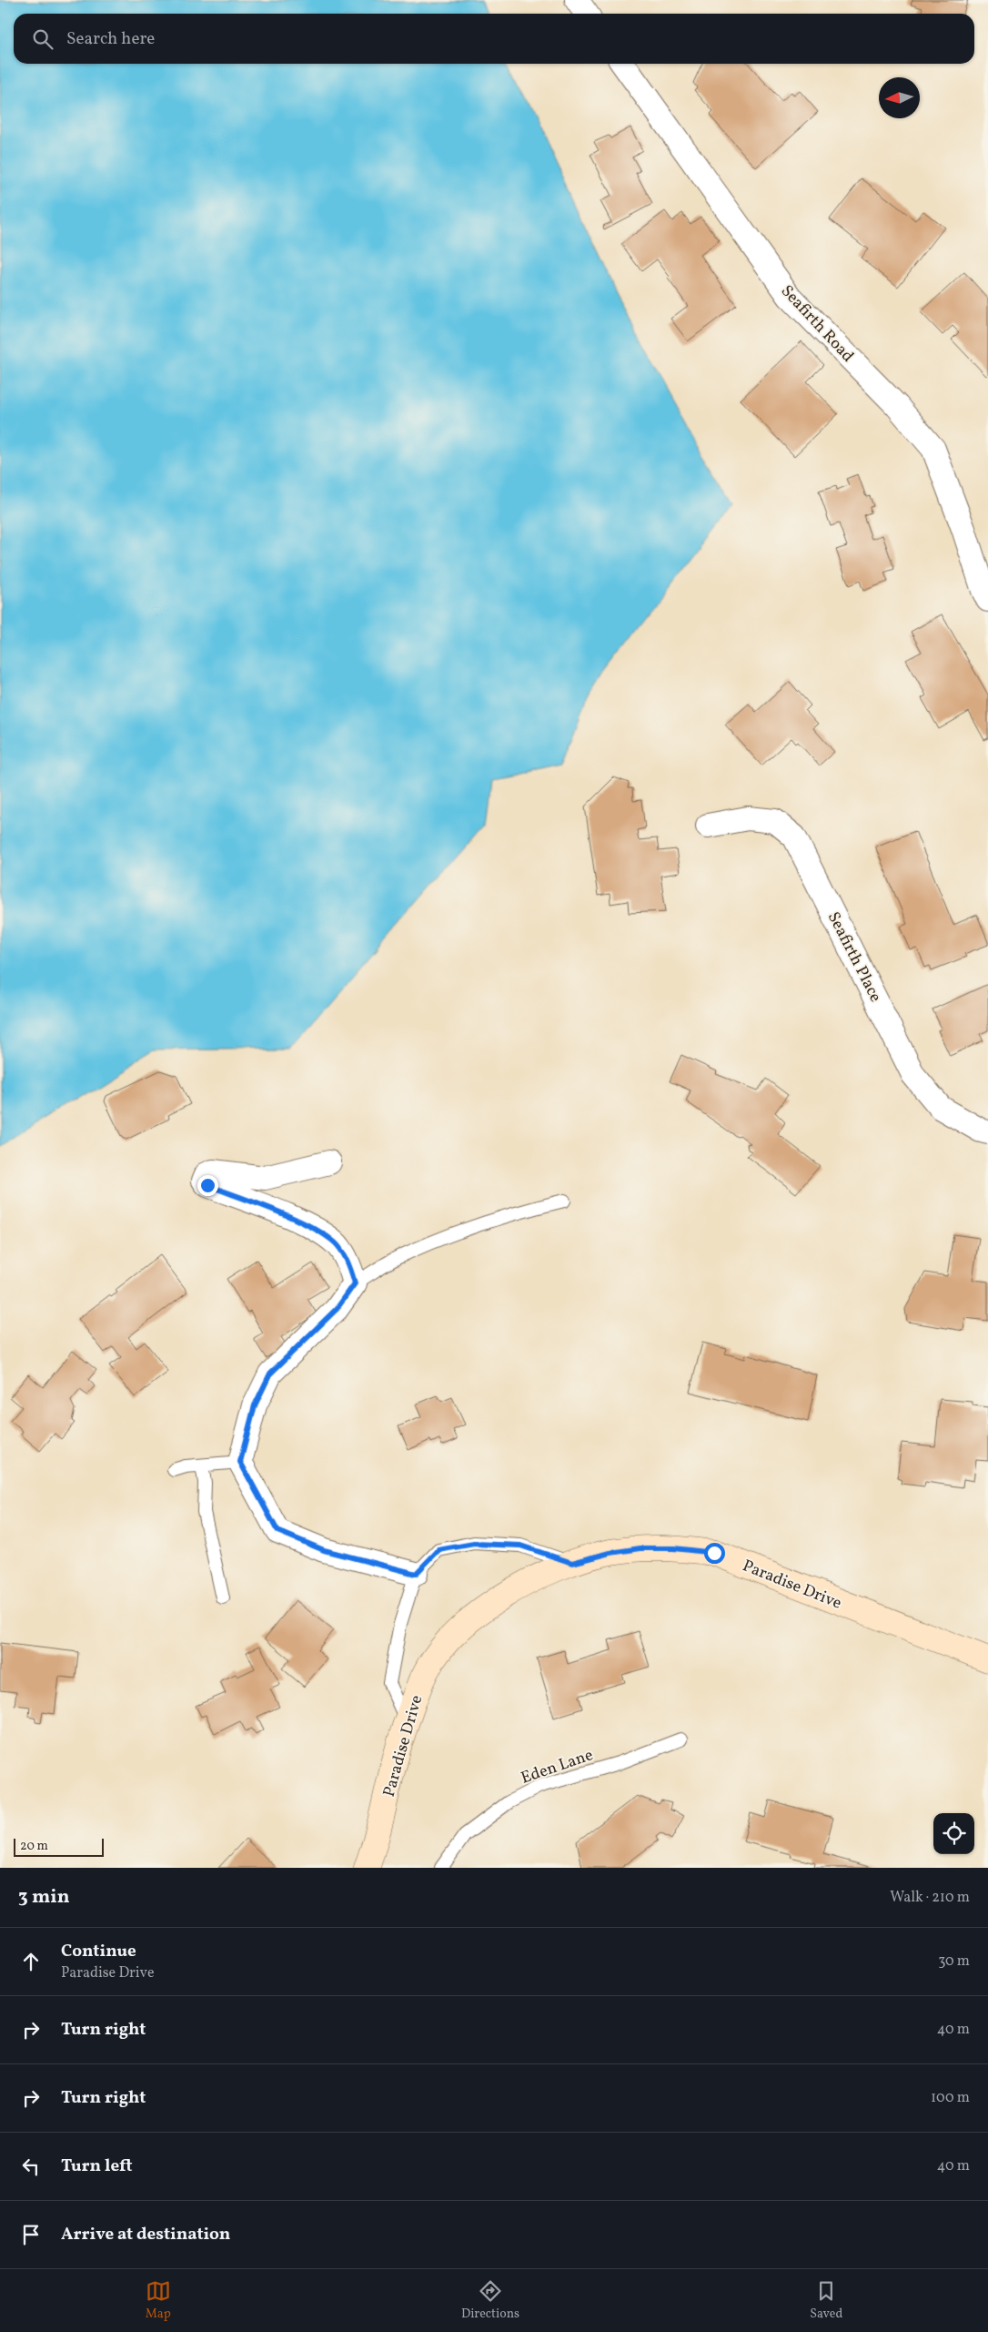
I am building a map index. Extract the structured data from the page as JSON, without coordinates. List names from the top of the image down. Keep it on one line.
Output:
{"streets":{"street":["Seafirth Road","Seafirth Place","Paradise Drive"],"lane":["Eden Lane"]},"scale_bar":"20 m","north":"left","page":{"search":"Search here","scale":"20 m","heading":["3 min","Walk · 210 m"],"list":[["Continue","Paradise Drive","30 m"],["Turn right","40 m"],["Turn right","100 m"],["Turn left","40 m"],"Arrive at destination"],"nav":["Map","Directions","Saved"]}}
